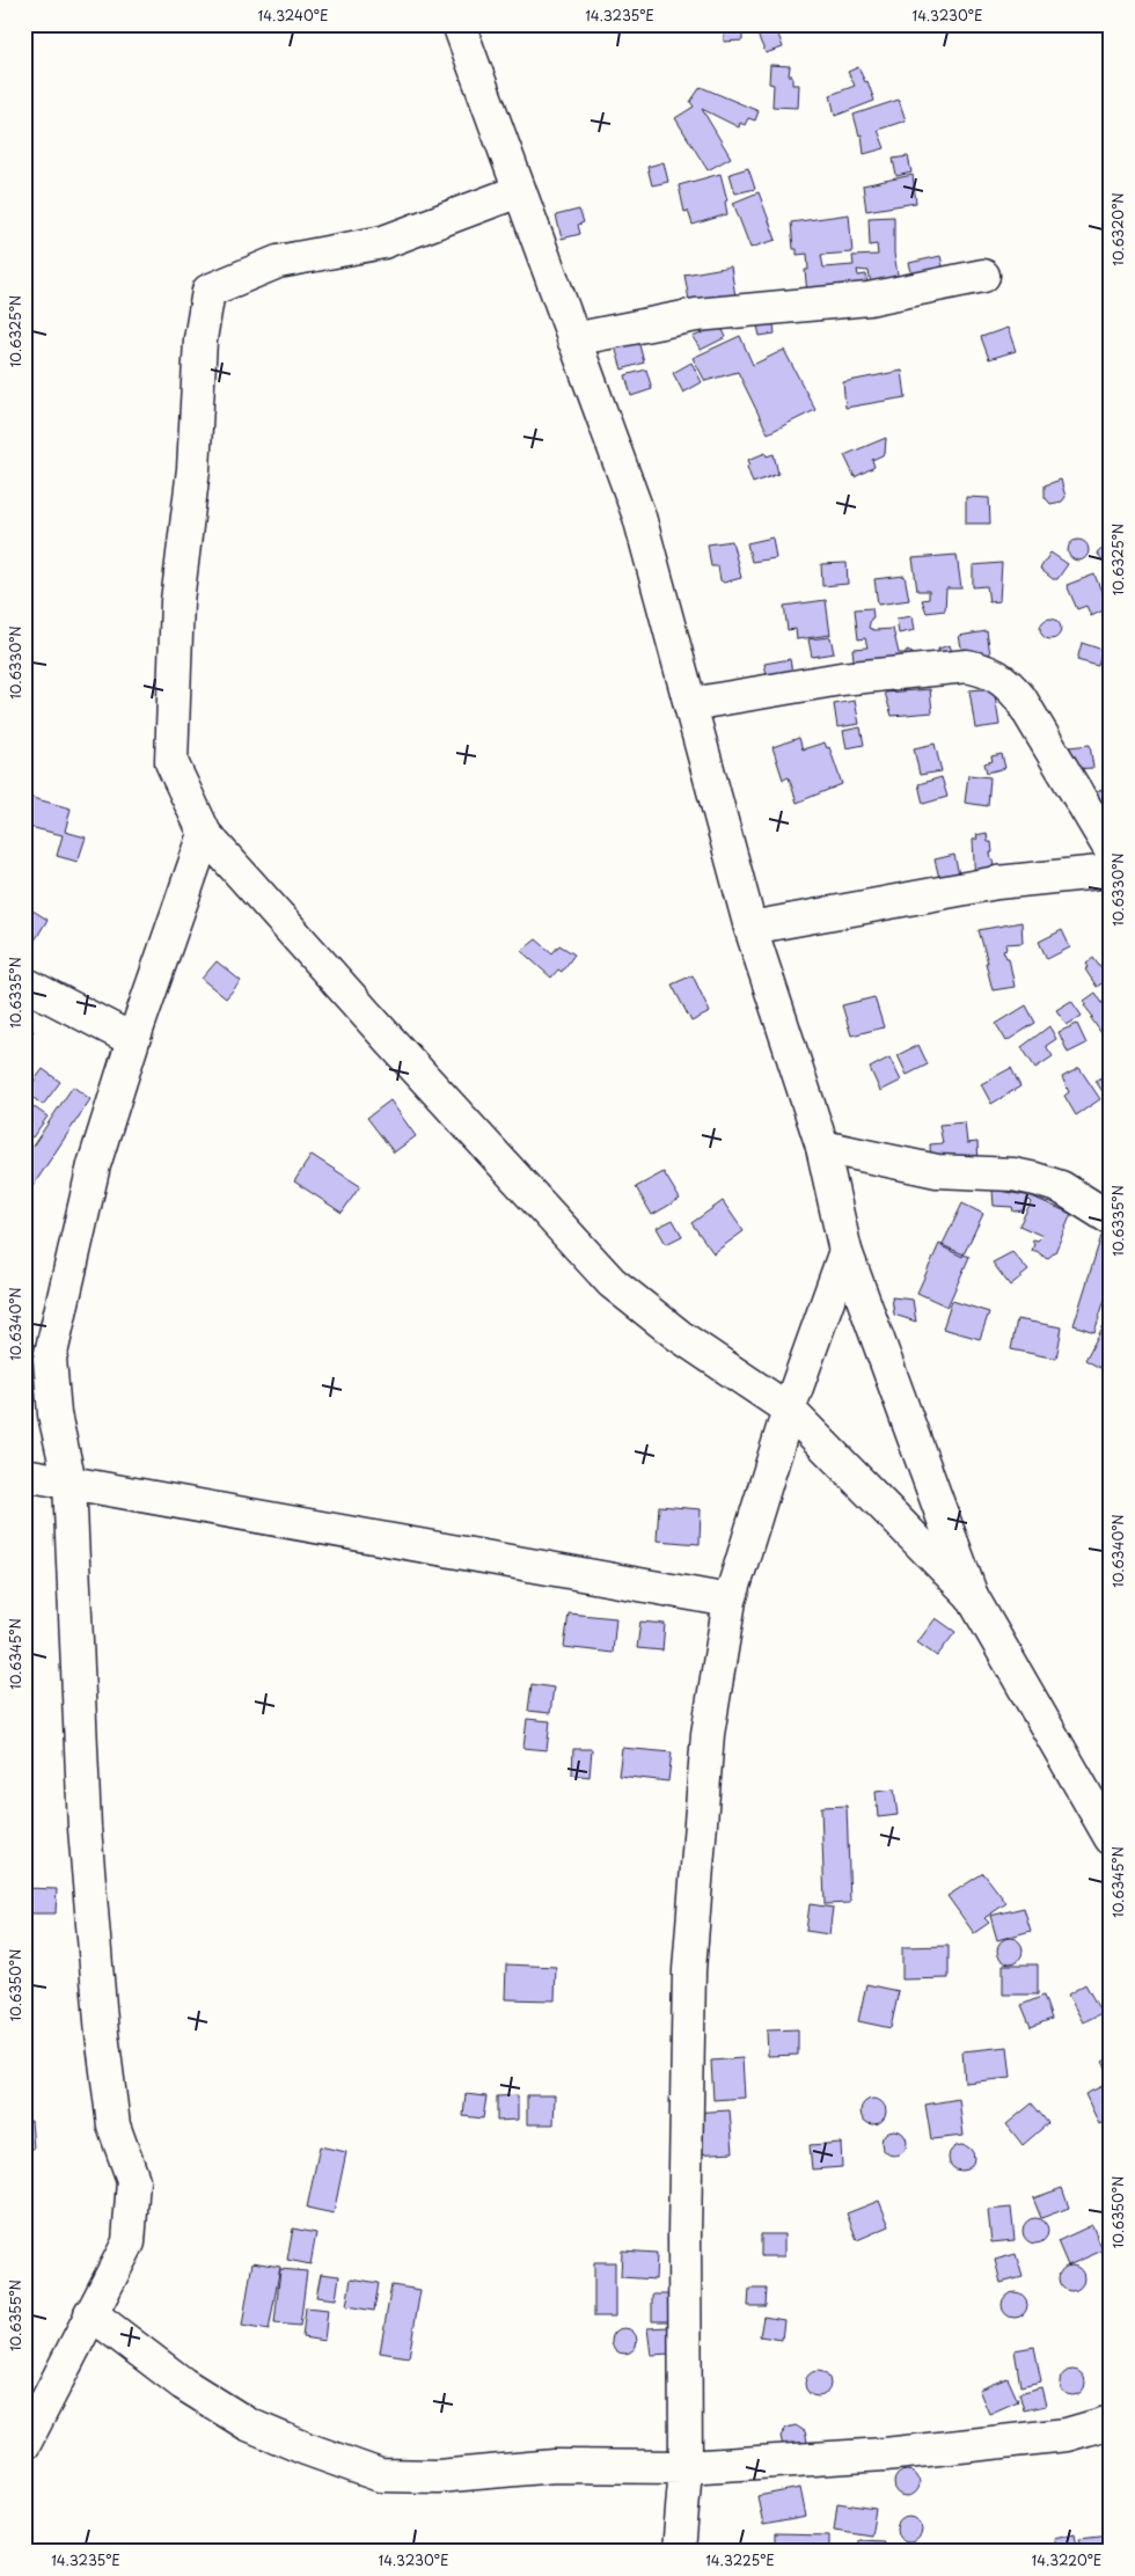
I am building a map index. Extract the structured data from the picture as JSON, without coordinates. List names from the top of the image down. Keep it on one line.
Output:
{"coordinates":["14.3240°E","14.3235°E","14.3230°E","10.6320°N","10.6325°N","10.6330°N","10.6335°N","10.6340°N","10.6345°N","10.6350°N","10.6355°N","14.3225°E","14.3220°E"]}
